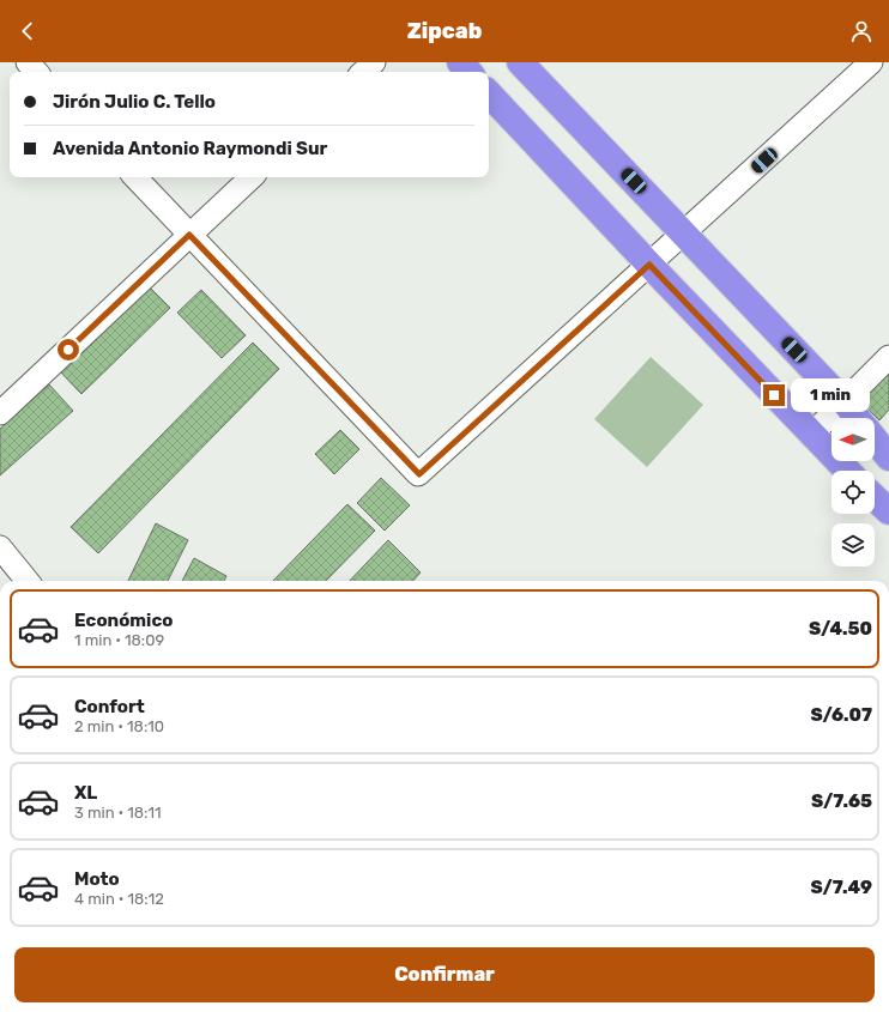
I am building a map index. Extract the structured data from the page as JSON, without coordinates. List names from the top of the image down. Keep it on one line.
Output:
{"north":"left","page":{"header":"Zipcab","banner":["Jirón Julio C. Tello","Avenida Antonio Raymondi Sur"],"bubble":"1 min","list":[{"name":"Económico","note":"1 min · 18:09","value":"S/4.50"},{"name":"Confort","note":"2 min · 18:10","value":"S/6.07"},{"name":"XL","note":"3 min · 18:11","value":"S/7.65"},{"name":"Moto","note":"4 min · 18:12","value":"S/7.49"}],"buttons":"Confirmar"}}
